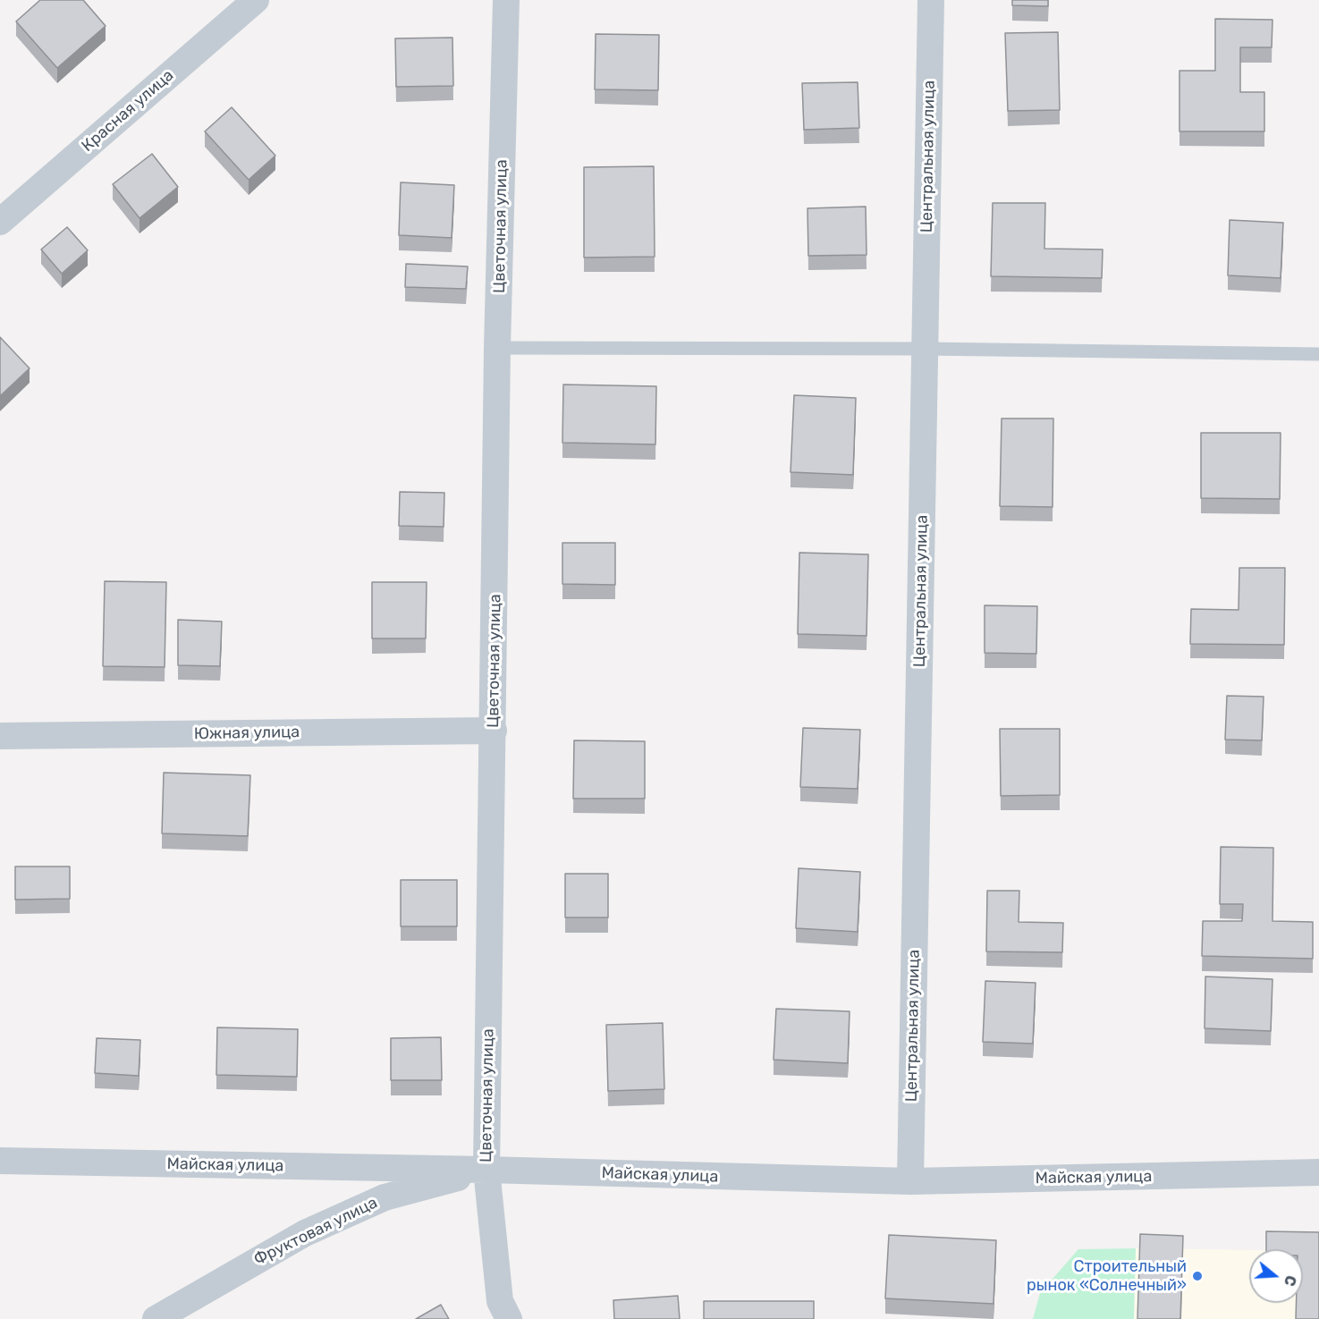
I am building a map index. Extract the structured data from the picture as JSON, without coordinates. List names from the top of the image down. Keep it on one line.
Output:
{"streets":{"street":["Красная улица","Центральная улица","Цветочная улица","Южная улица","Майская улица","Фруктовая улица"]},"crossings":[["Центральная улица","Майская улица"],["Цветочная улица","Южная улица"],["Цветочная улица","Майская улица"],["Цветочная улица","Фруктовая улица"],["Майская улица","Фруктовая улица"]],"places":["Строительный рынок «Солнечный»"],"north":"right"}
